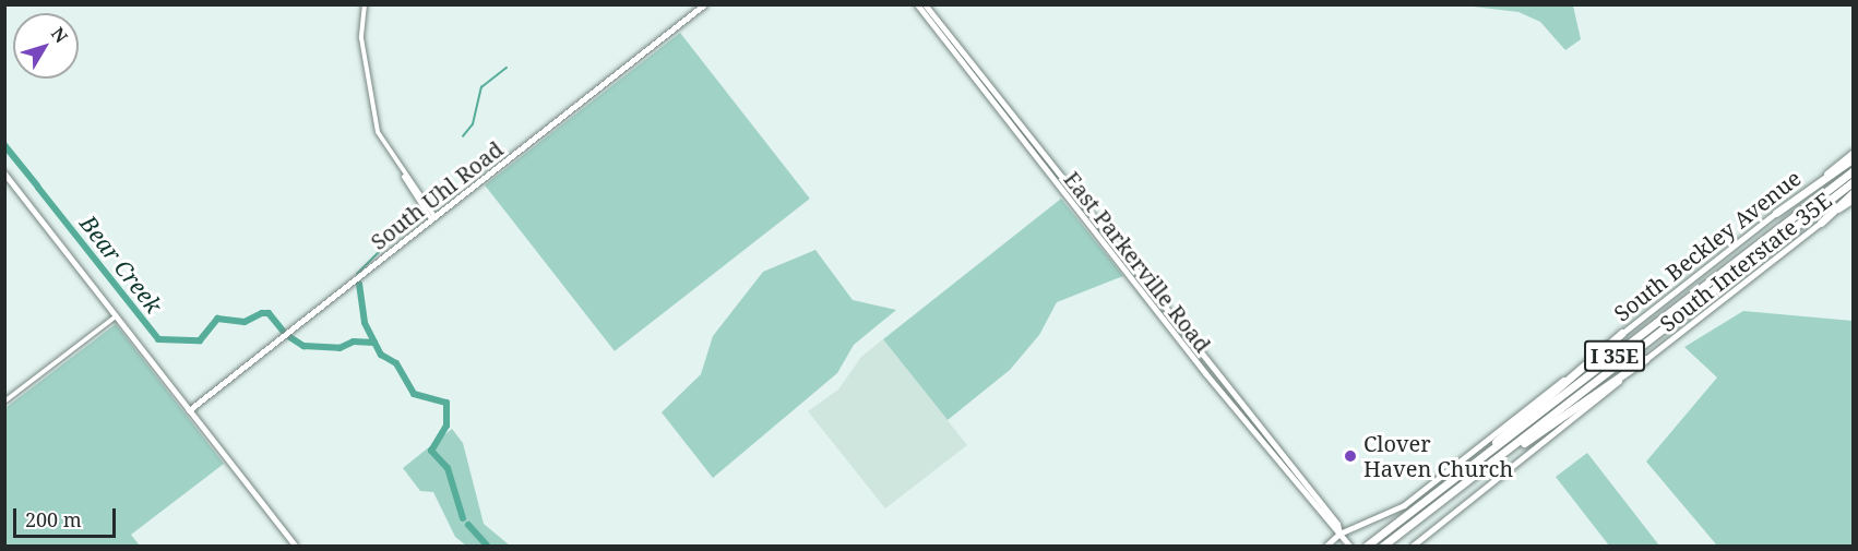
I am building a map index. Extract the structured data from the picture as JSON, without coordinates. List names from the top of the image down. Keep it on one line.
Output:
{"streets":{"highway":["I 35E"],"main road":["South Uhl Road","South Beckley Avenue","East Parkerville Road","South Interstate 35E"]},"crossings":[["South Beckley Avenue","East Parkerville Road"]],"water":["Bear Creek"],"places":["Clover Haven Church"],"scale_bar":"200 m","north":"top right"}
